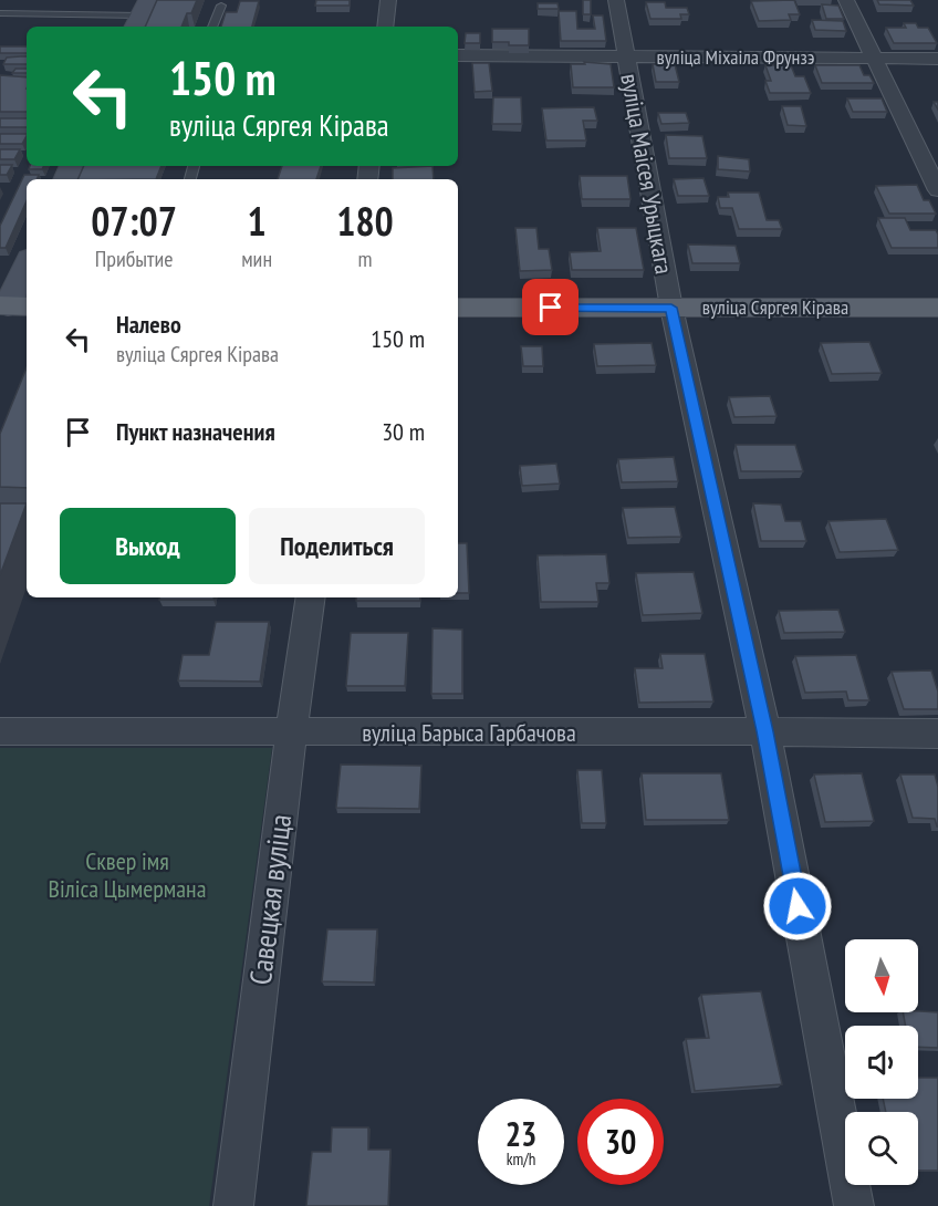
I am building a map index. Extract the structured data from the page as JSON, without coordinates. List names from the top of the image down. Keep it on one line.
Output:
{"streets":{"main road":["вуліца Сяргея Кірава"],"street":["вуліца Міхаіла Фрунзэ","вуліца Маісея Урыцкага","вуліца Барыса Гарбачова","Савецкая вуліца"]},"crossings":[["вуліца Міхаіла Фрунзэ","вуліца Маісея Урыцкага"],["вуліца Маісея Урыцкага","вуліца Сяргея Кірава"],["вуліца Маісея Урыцкага","вуліца Барыса Гарбачова"],["вуліца Барыса Гарбачова","Савецкая вуліца"]],"parks":["Сквер імя Віліса Цымермана"],"north":"bottom","page":{"turn":["150 m","вуліца Сяргея Кірава"],"eta":["07:07","Прибытие","1","мин","180","m"],"list":[{"name":"Налево","note":"вуліца Сяргея Кірава","value":"150 m"},{"name":"Пункт назначения","value":"30 m"}],"buttons":["Выход","Поделиться"],"speed":"23 km/h","limit":"30"}}
